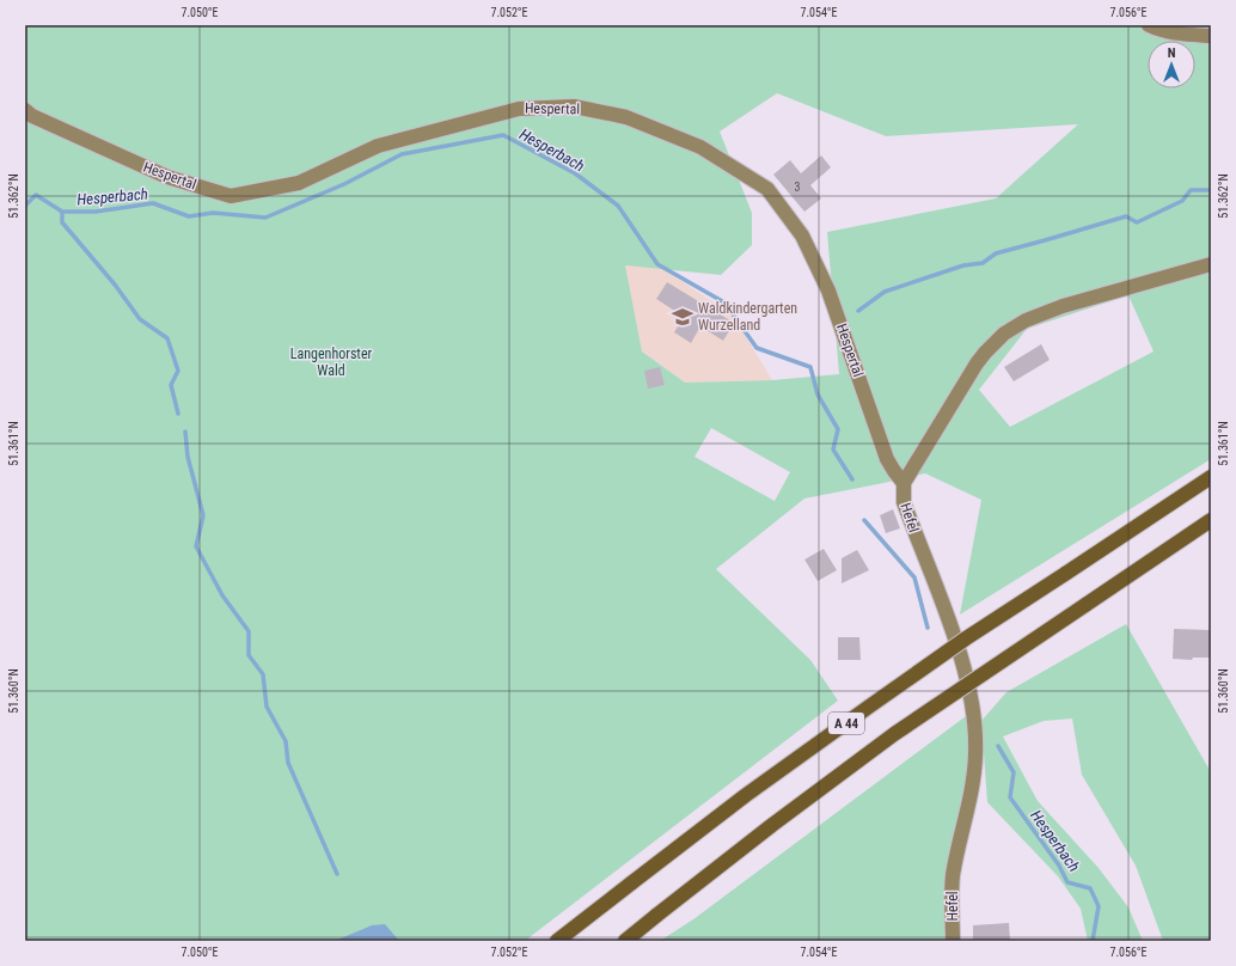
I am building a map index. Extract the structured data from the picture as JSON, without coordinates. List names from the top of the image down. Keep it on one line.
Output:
{"streets":{"highway":["A 44"],"main road":["Hespertal","Hefel"]},"crossings":[["Hespertal","Hefel"]],"water":["Hesperbach"],"parks":["Langenhorster Wald"],"places":{"school or university":["Waldkindergarten Wurzelland"]},"house_numbers":["3"],"north":"top","coordinates":["7.050°E","7.052°E","7.054°E","7.056°E","51.362°N","51.361°N","51.360°N"]}
